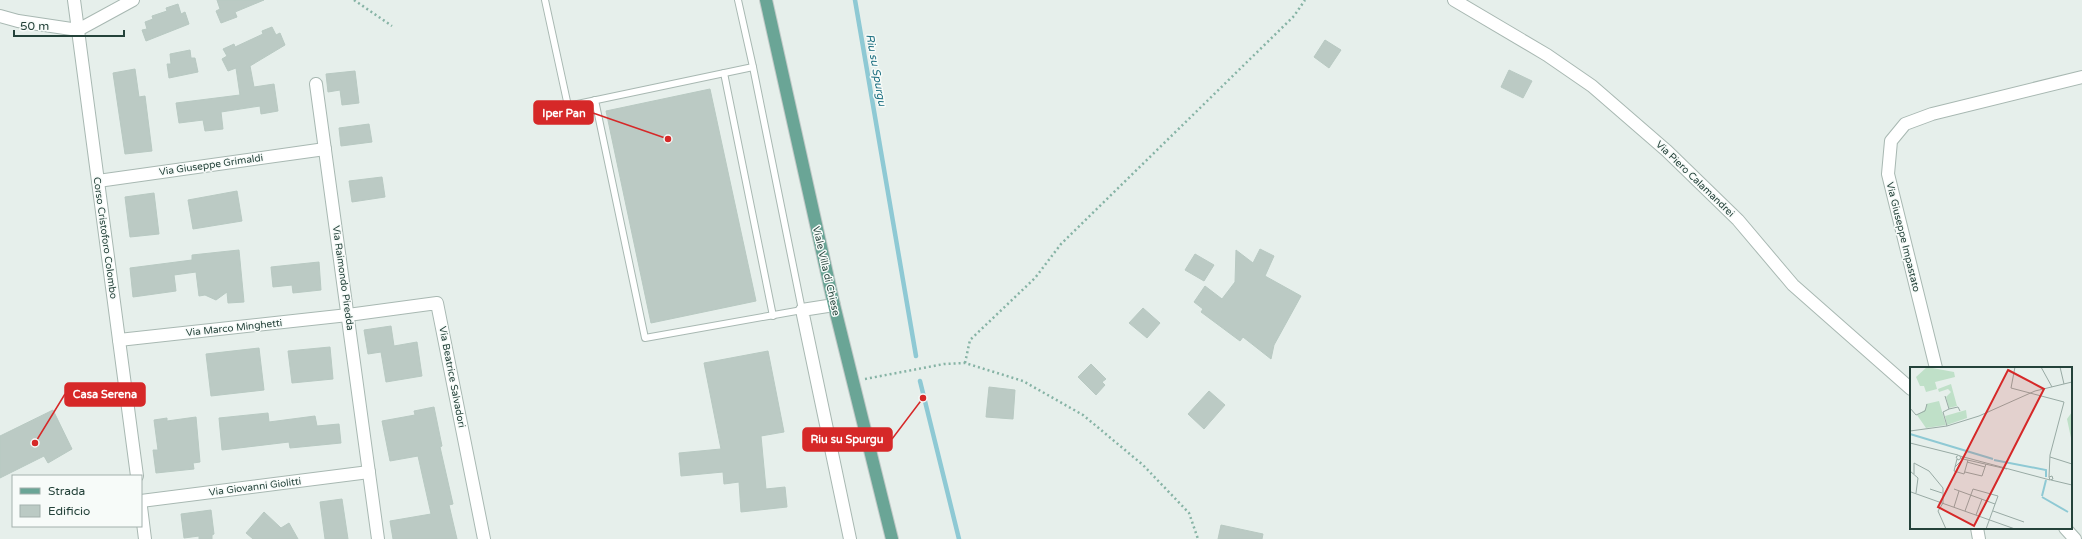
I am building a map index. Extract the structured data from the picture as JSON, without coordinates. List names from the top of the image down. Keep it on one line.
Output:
{"streets":{"main road":["Viale Villa di Chiese"],"street":["Via Giuseppe Grimaldi","Via Piero Calamandrei","Via Giuseppe Impastato","Corso Cristoforo Colombo","Via Raimondo Piredda","Via Marco Minghetti","Via Beatrice Salvadori","Via Giovanni Giolitti"]},"crossings":[["Via Giuseppe Grimaldi","Corso Cristoforo Colombo"],["Via Giuseppe Grimaldi","Via Raimondo Piredda"],["Corso Cristoforo Colombo","Via Marco Minghetti"],["Via Raimondo Piredda","Via Marco Minghetti"],["Via Raimondo Piredda","Via Beatrice Salvadori"],["Via Raimondo Piredda","Via Giovanni Giolitti"],["Via Marco Minghetti","Via Beatrice Salvadori"]],"water":["Riu su Spurgu"],"places":["Iper Pan","Riu su Spurgu","Casa Serena"],"legend":["Strada","Edificio"],"scale_bar":"50 m"}
